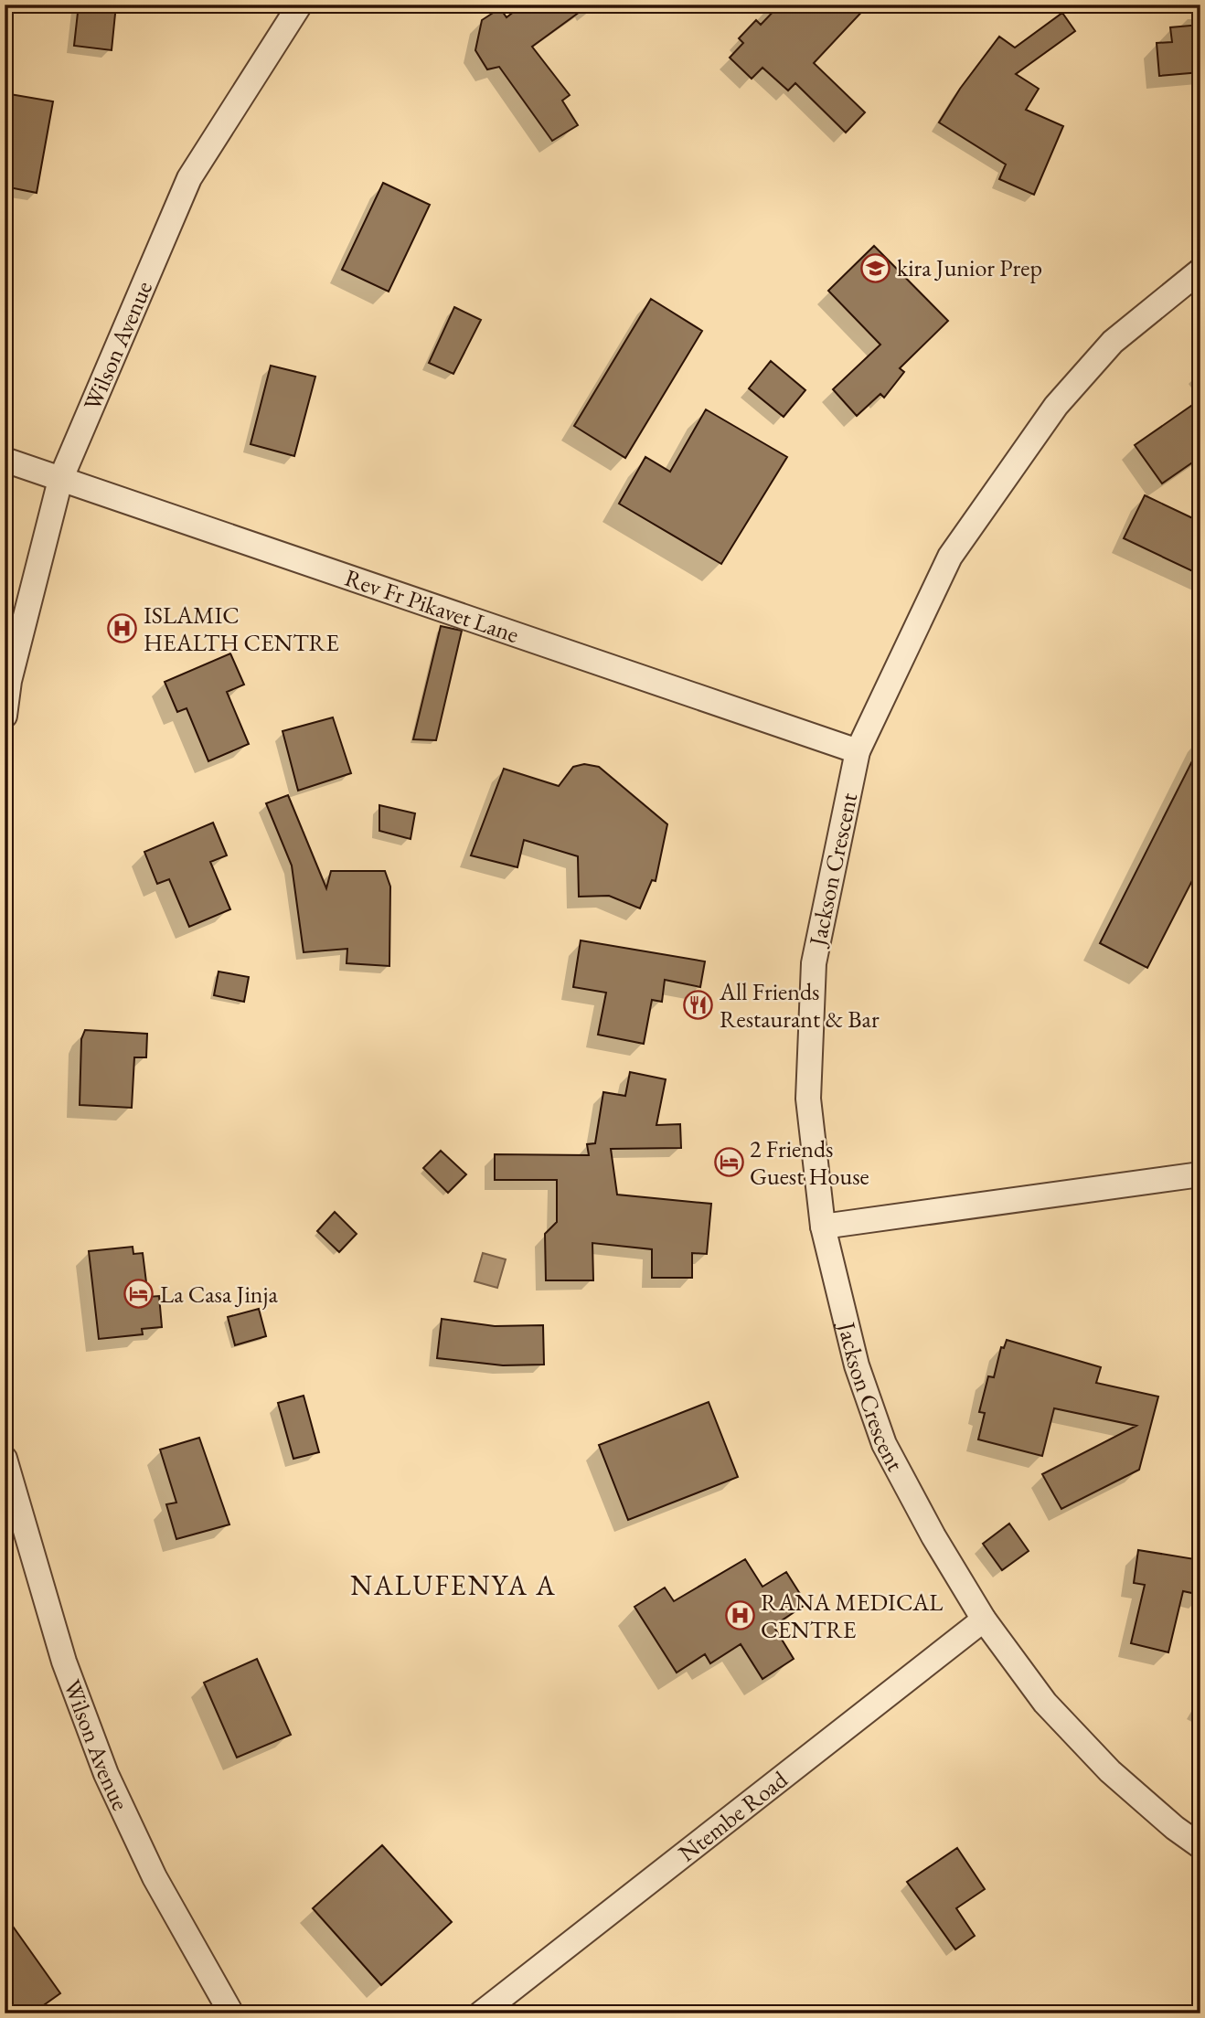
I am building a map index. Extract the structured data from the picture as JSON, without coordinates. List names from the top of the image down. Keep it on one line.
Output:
{"streets":{"street":["Wilson Avenue","Rev Fr Pikavet Lane","Jackson Crescent","Ntembe Road"]},"crossings":[["Wilson Avenue","Rev Fr Pikavet Lane"],["Rev Fr Pikavet Lane","Jackson Crescent"],["Jackson Crescent","Ntembe Road"]],"districts":["NALUFENYA A"],"places":{"school or university":["kira Junior Prep"],"hospital":["ISLAMIC HEALTH CENTRE","RANA MEDICAL CENTRE"],"restaurant":["All Friends Restaurant & Bar"],"hotel":["2 Friends Guest House","La Casa Jinja"]}}
